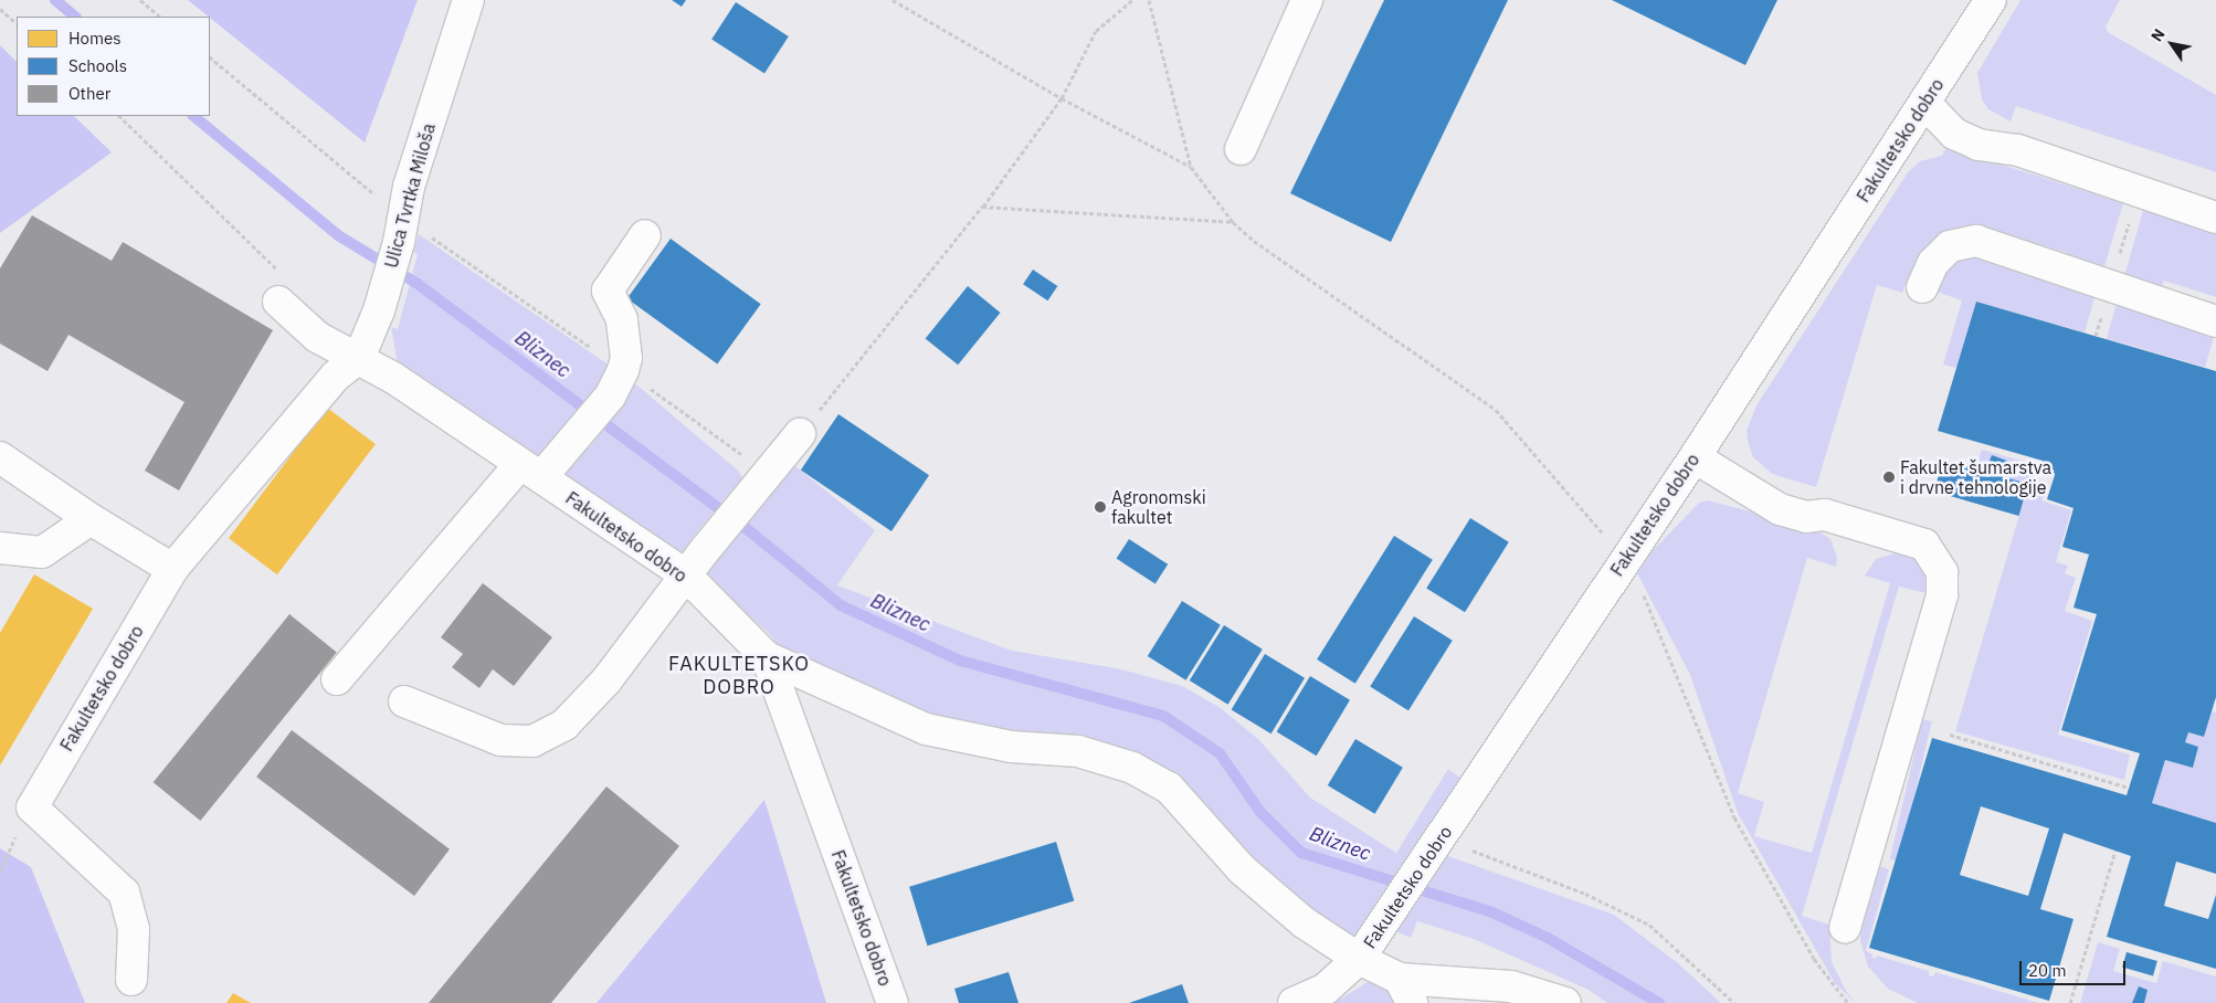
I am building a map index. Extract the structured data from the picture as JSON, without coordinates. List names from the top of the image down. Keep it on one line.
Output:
{"streets":{"street":["Fakultetsko dobro","Ulica Tvrtka Miloša"]},"crossings":[["Fakultetsko dobro","Ulica Tvrtka Miloša"]],"districts":["FAKULTETSKO DOBRO"],"water":["Bliznec"],"places":["Fakultet šumarstva i drvne tehnologije","Agronomski fakultet"],"legend":["Homes","Schools","Other"],"scale_bar":"20 m","north":"top left"}
